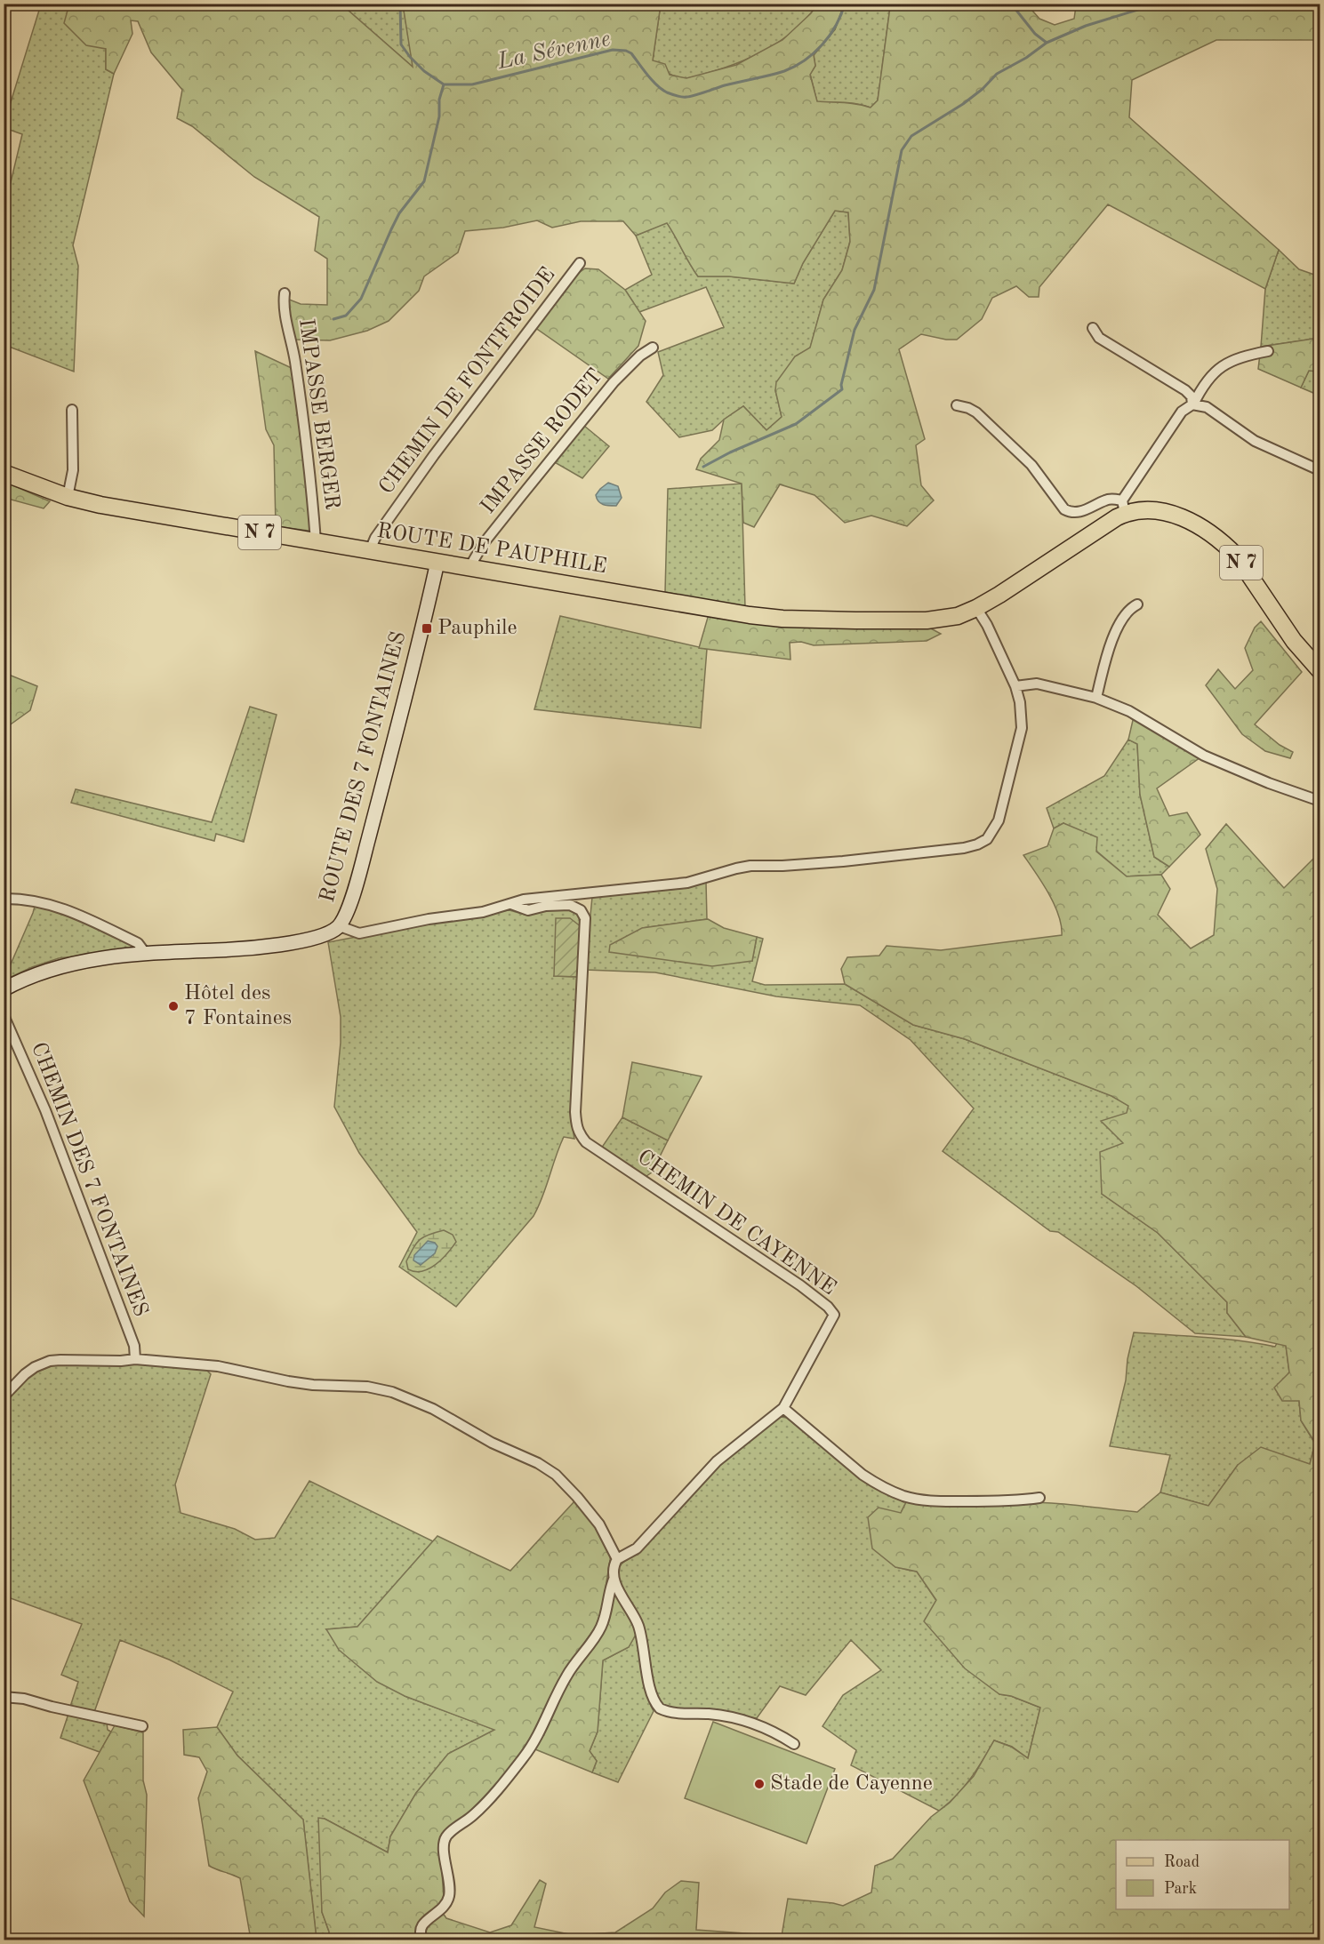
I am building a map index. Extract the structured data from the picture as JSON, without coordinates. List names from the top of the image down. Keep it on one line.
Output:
{"streets":{"main road":["N 7","ROUTE DE PAUPHILE"],"street":["CHEMIN DE FONTFROIDE","IMPASSE BERGER","IMPASSE RODET","ROUTE DES 7 FONTAINES","CHEMIN DES 7 FONTAINES","CHEMIN DE CAYENNE"]},"crossings":[["CHEMIN DE FONTFROIDE","ROUTE DE PAUPHILE"],["IMPASSE BERGER","ROUTE DE PAUPHILE"],["IMPASSE RODET","ROUTE DE PAUPHILE"],["N 7","ROUTE DE PAUPHILE"],["ROUTE DE PAUPHILE","ROUTE DES 7 FONTAINES"]],"water":["La Sévenne"],"places":{"transit":["Pauphile"],"other":["Hôtel des 7 Fontaines","Stade de Cayenne"]},"legend":["Road","Park"]}
